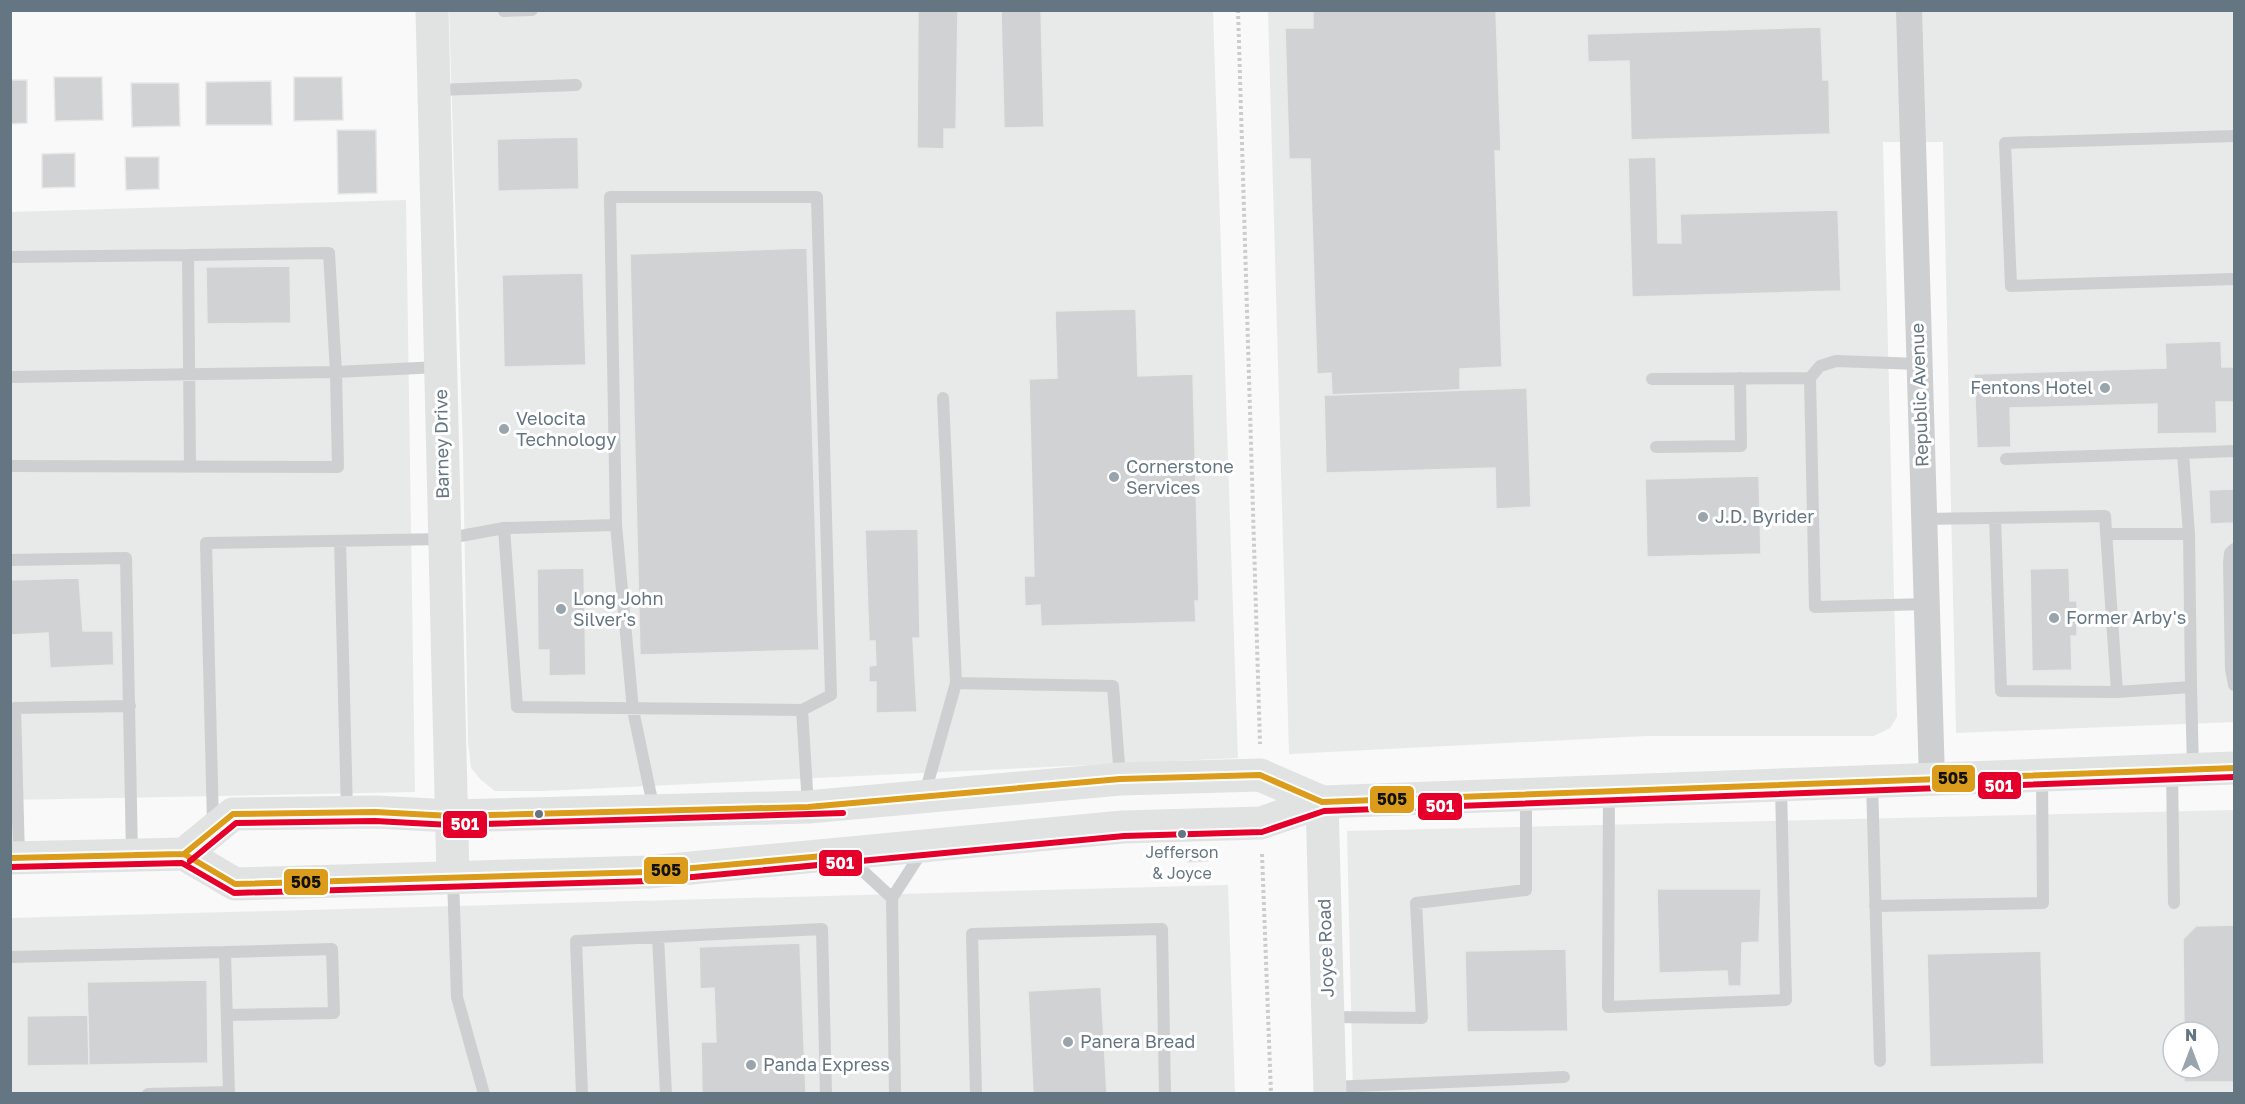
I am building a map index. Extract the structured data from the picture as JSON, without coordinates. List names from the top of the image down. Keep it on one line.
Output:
{"streets":{"main road":["Barney Drive","Joyce Road"],"street":["Republic Avenue"]},"places":["Fentons Hotel","Velocita Technology","Cornerstone Services","J.D. Byrider","Long John Silver's","Former Arby's","Jefferson & Joyce","Panera Bread","Panda Express"],"lines":["transit line 505","transit line 501"],"north":"top"}
